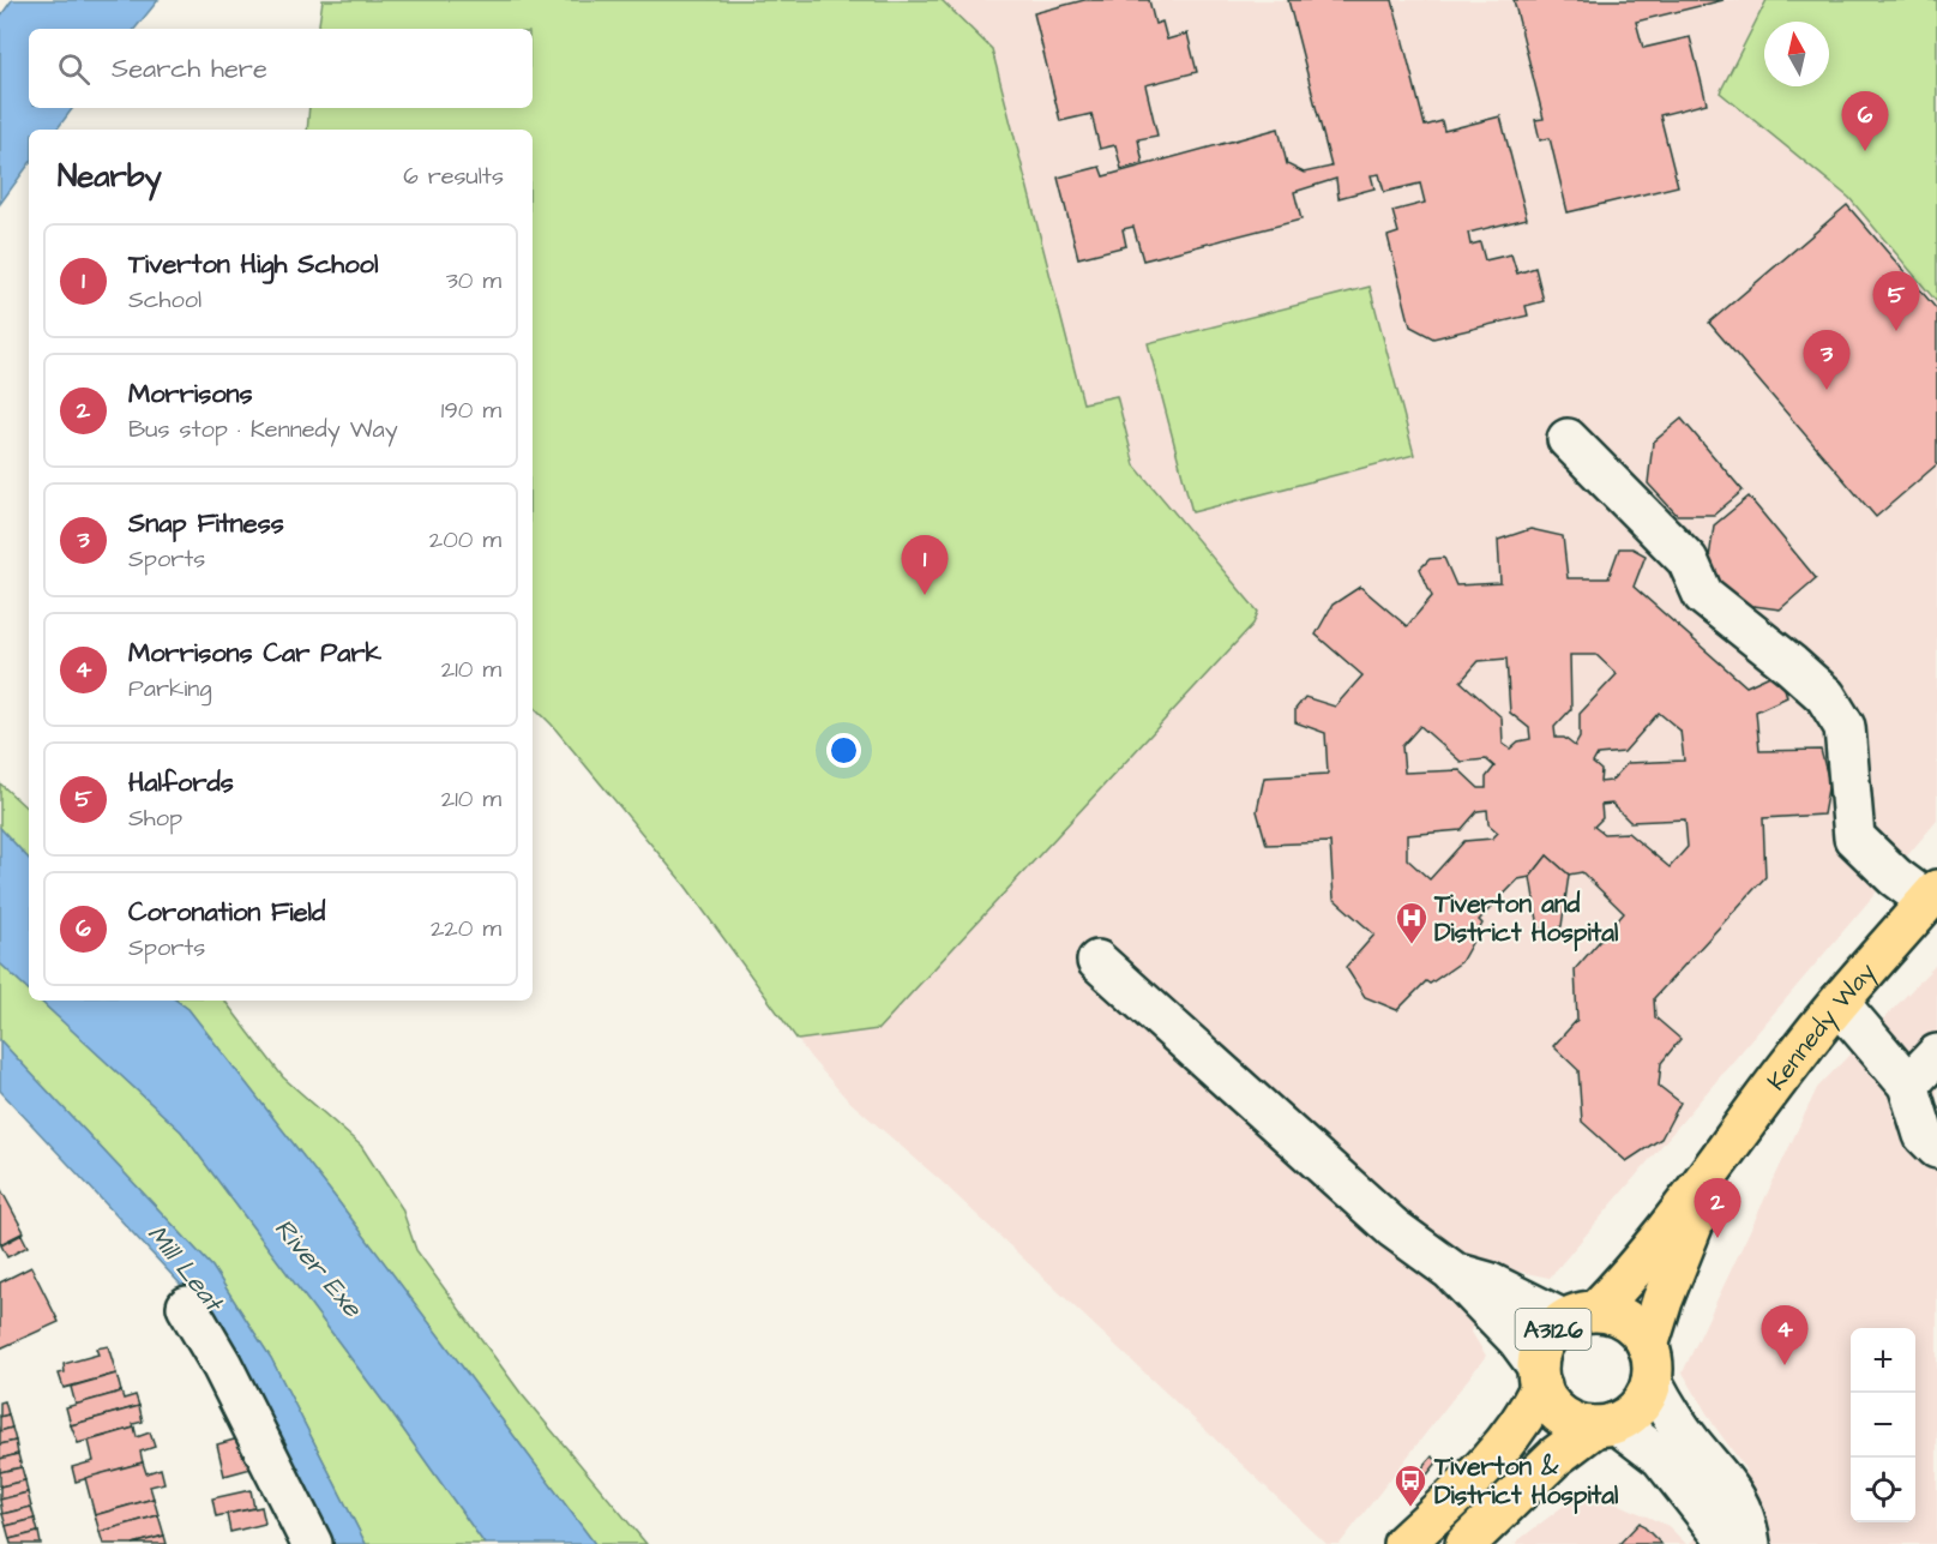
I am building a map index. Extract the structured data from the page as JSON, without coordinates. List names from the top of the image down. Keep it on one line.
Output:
{"streets":{"main road":["Kennedy Way","A3126"]},"crossings":[["Kennedy Way","A3126"]],"water":["Mill Leat","River Exe"],"places":{"hospital":["Tiverton and District Hospital"],"bus stop":["Tiverton & District Hospital"]},"north":"top","page":{"search":"Search here","pins":["6","5","3","1","2","4"],"heading":["Nearby","6 results"],"list":[{"mark":"1","name":"Tiverton High School","note":"School","value":"30 m"},{"mark":"2","name":"Morrisons","note":"Bus stop · Kennedy Way","value":"190 m"},{"mark":"3","name":"Snap Fitness","note":"Sports","value":"200 m"},{"mark":"4","name":"Morrisons Car Park","note":"Parking","value":"210 m"},{"mark":"5","name":"Halfords","note":"Shop","value":"210 m"},{"mark":"6","name":"Coronation Field","note":"Sports","value":"220 m"}],"map_buttons":["+","−"]}}
